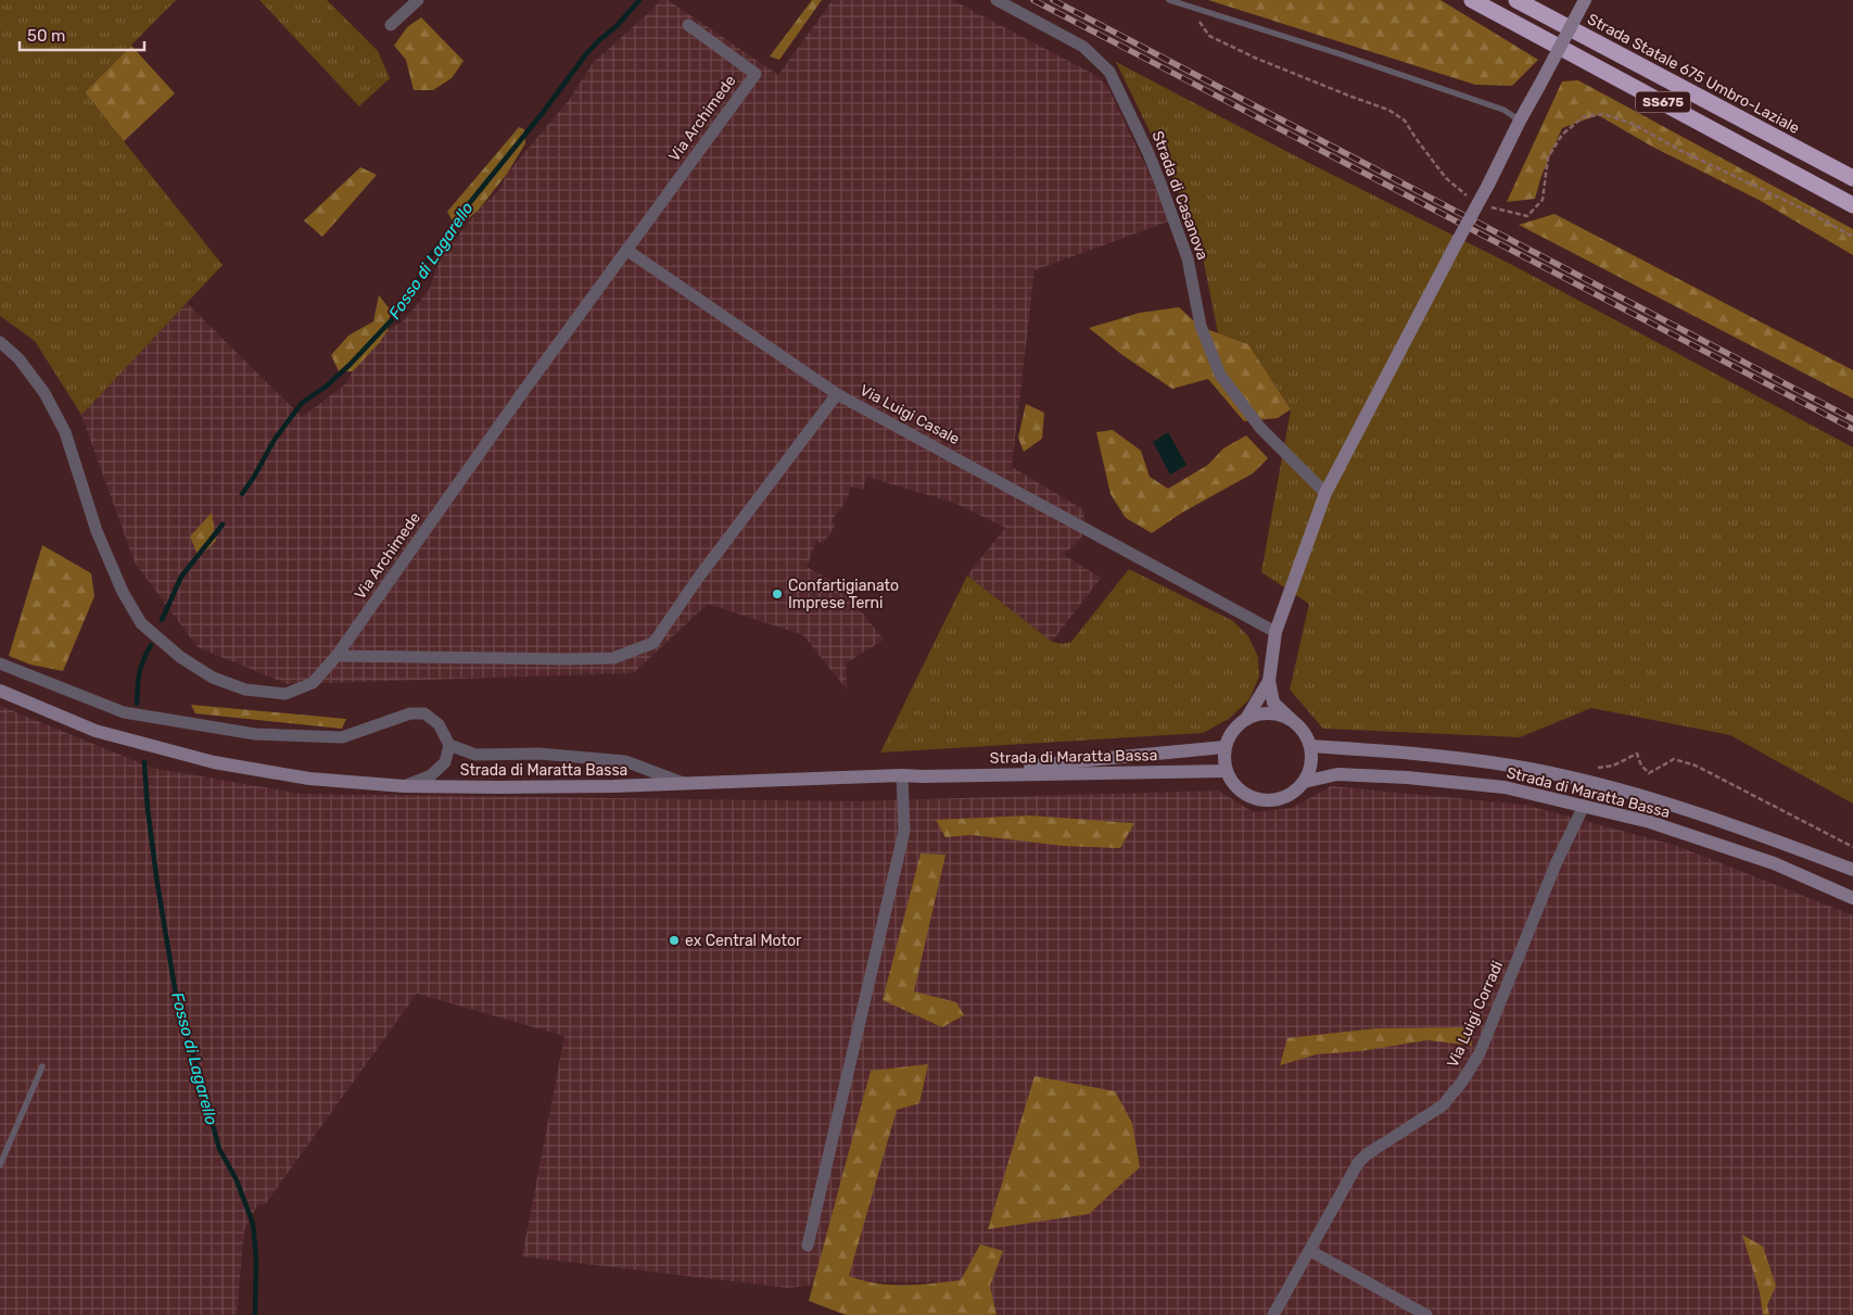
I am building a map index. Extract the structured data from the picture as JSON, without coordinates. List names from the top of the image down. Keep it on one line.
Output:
{"streets":{"highway":["Strada Statale 675 Umbro-Laziale","SS675"],"main road":["Strada di Maratta Bassa"],"street":["Via Archimede","Strada di Casanova","Via Luigi Casale","Via Luigi Corradi"]},"crossings":[["Via Archimede","Via Luigi Casale"],["Strada di Maratta Bassa","Via Luigi Corradi"]],"water":["Fosso di Lagarello"],"places":["Confartigianato Imprese Terni","ex Central Motor"],"scale_bar":"50 m"}
